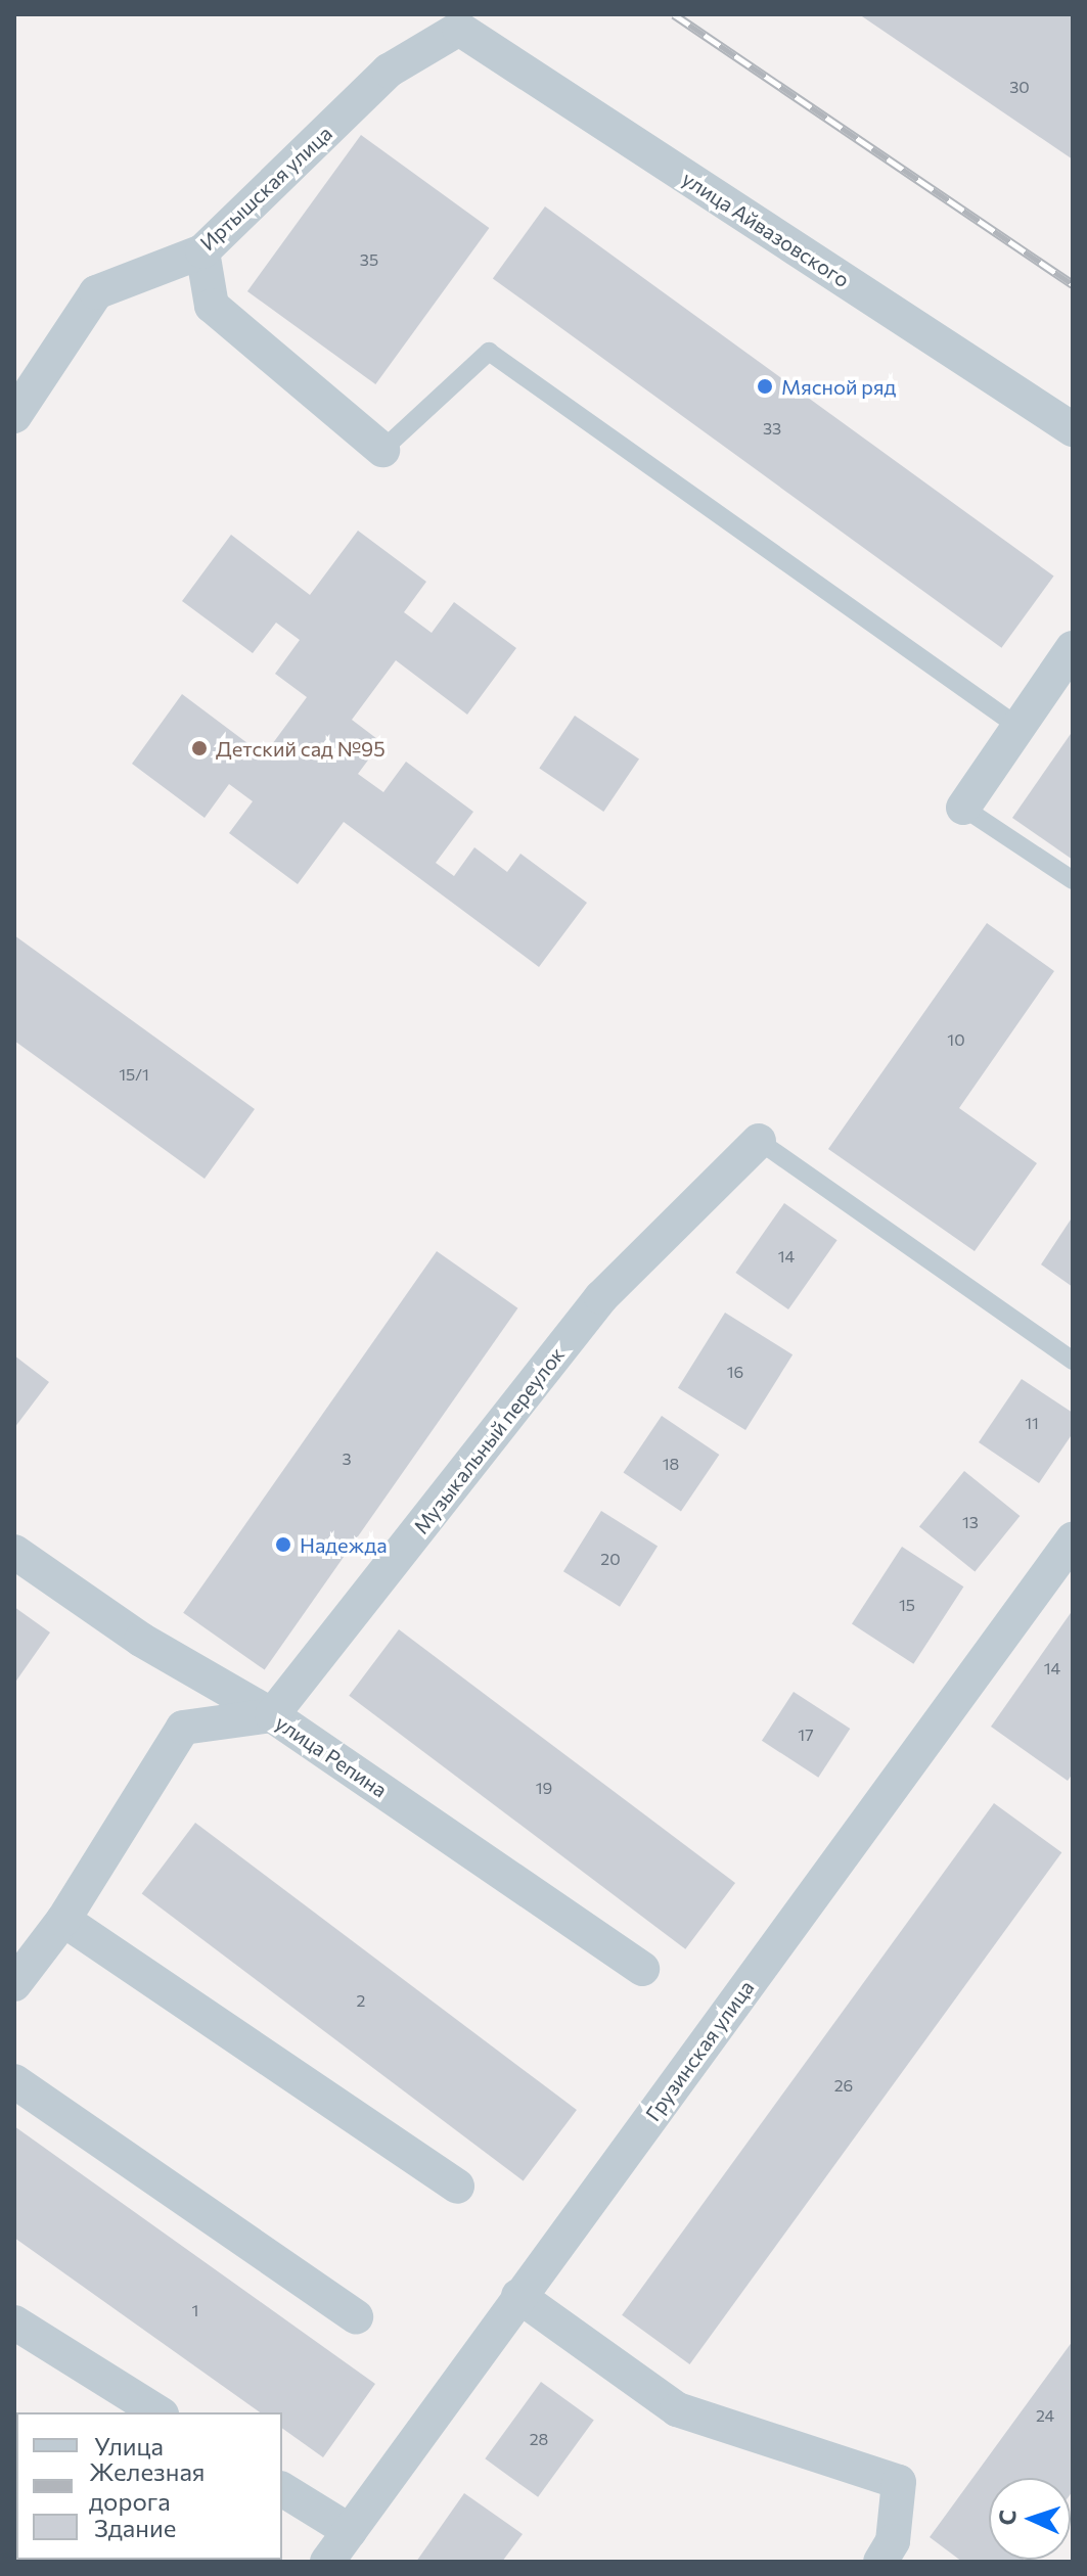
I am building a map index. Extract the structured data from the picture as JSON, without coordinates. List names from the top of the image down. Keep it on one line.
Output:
{"streets":{"street":["Иртышская улица","улица Айвазовского","Музыкальный переулок","улица Репина","Грузинская улица"]},"crossings":[["Иртышская улица","улица Айвазовского"],["Музыкальный переулок","улица Репина"]],"places":["Мясной ряд","Детский сад №95","Надежда"],"house_numbers":["30","35","33","10","15/1","14","16","11","3","18","13","20","15","14","17","19","2","26","1","24","28"],"legend":["Улица","Железная дорога","Здание"],"north":"left"}
